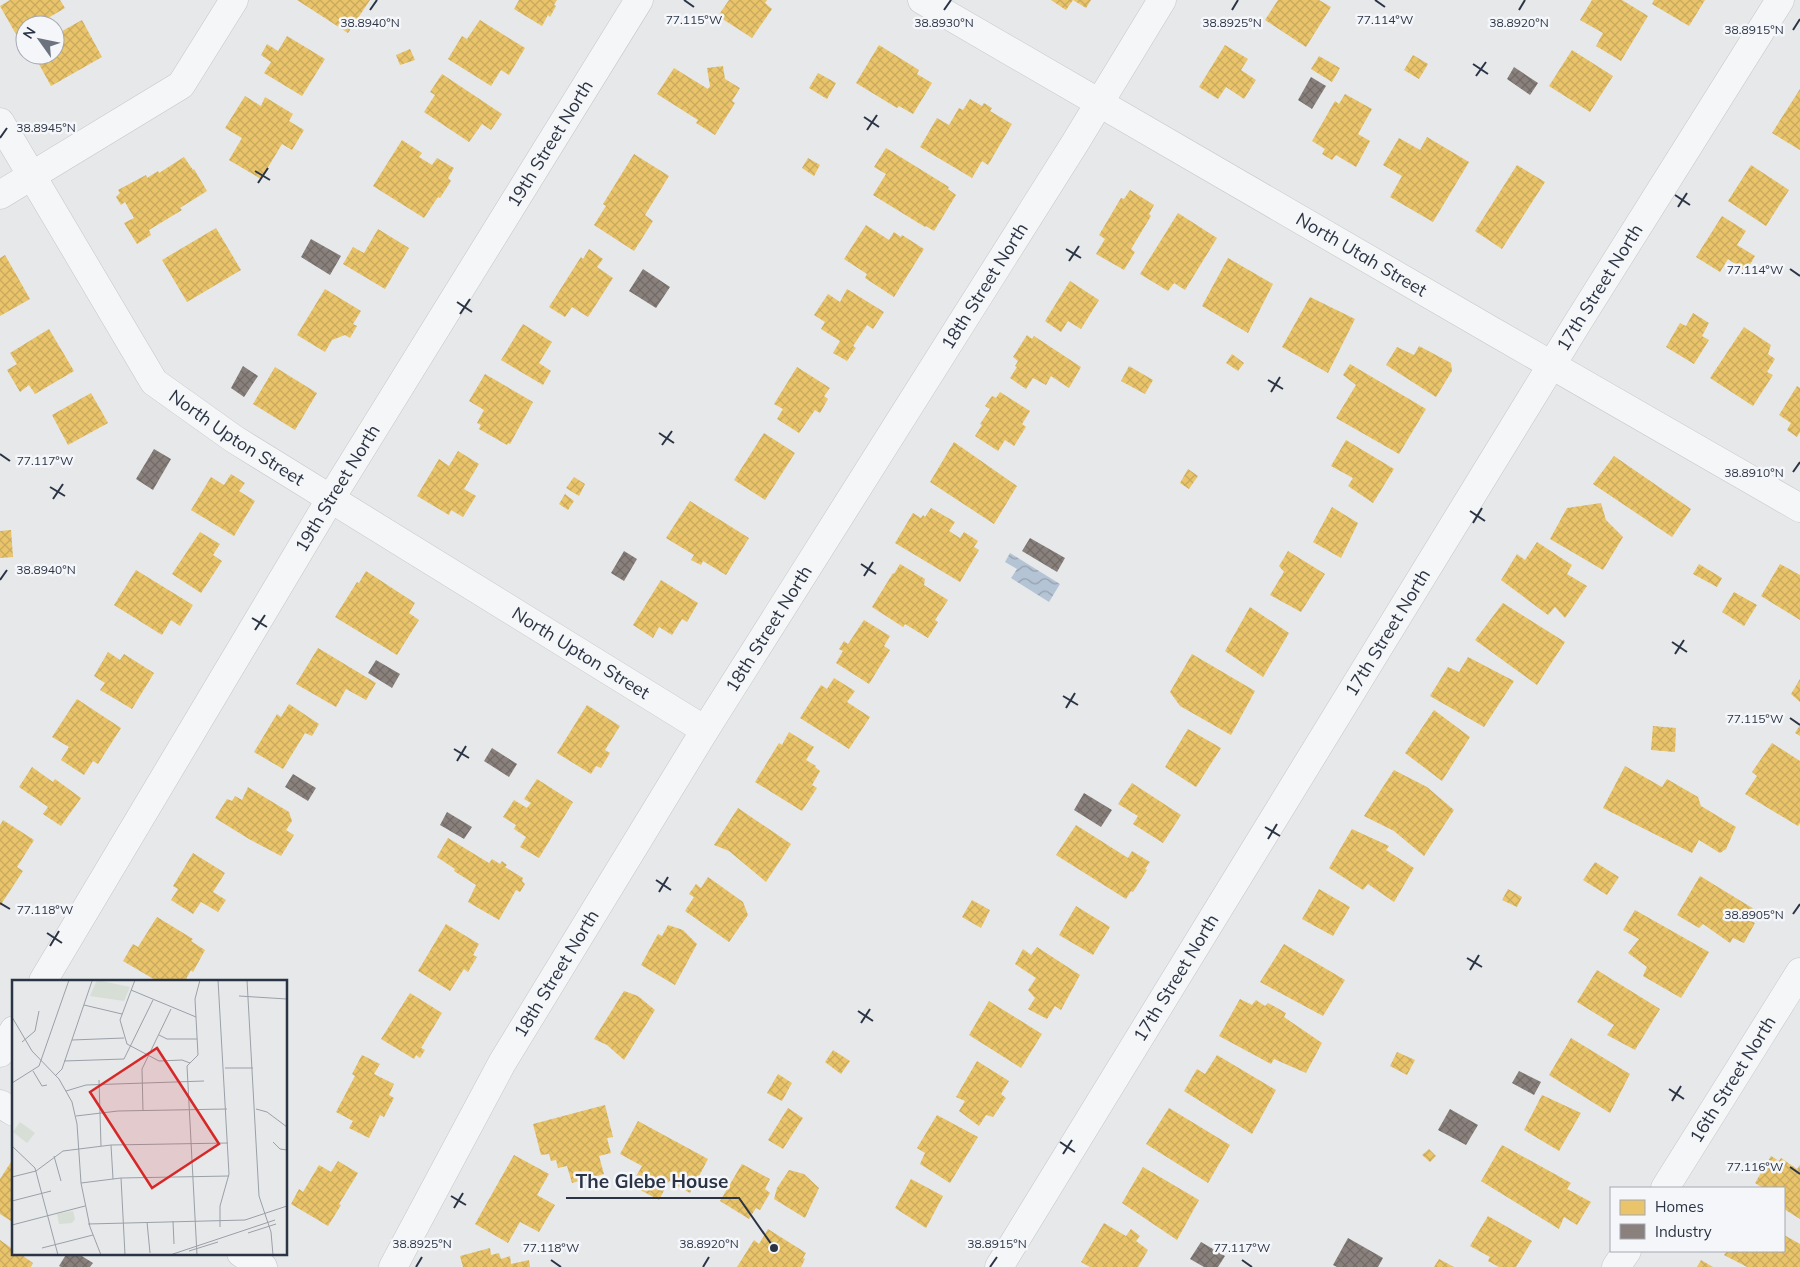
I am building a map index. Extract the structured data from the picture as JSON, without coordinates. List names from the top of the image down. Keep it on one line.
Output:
{"streets":{"street":["19th Street North","North Utah Street","18th Street North","17th Street North","North Upton Street","16th Street North"]},"crossings":[["19th Street North","North Upton Street"],["North Utah Street","18th Street North"],["North Utah Street","17th Street North"],["18th Street North","North Upton Street"]],"places":["The Glebe House"],"legend":["Homes","Industry"],"north":"top left","coordinates":["77.114°W","77.115°W","38.8940°N","38.8930°N","38.8925°N","38.8920°N","38.8915°N","38.8945°N","77.117°W","38.8910°N","77.118°W","38.8905°N","77.116°W"]}
